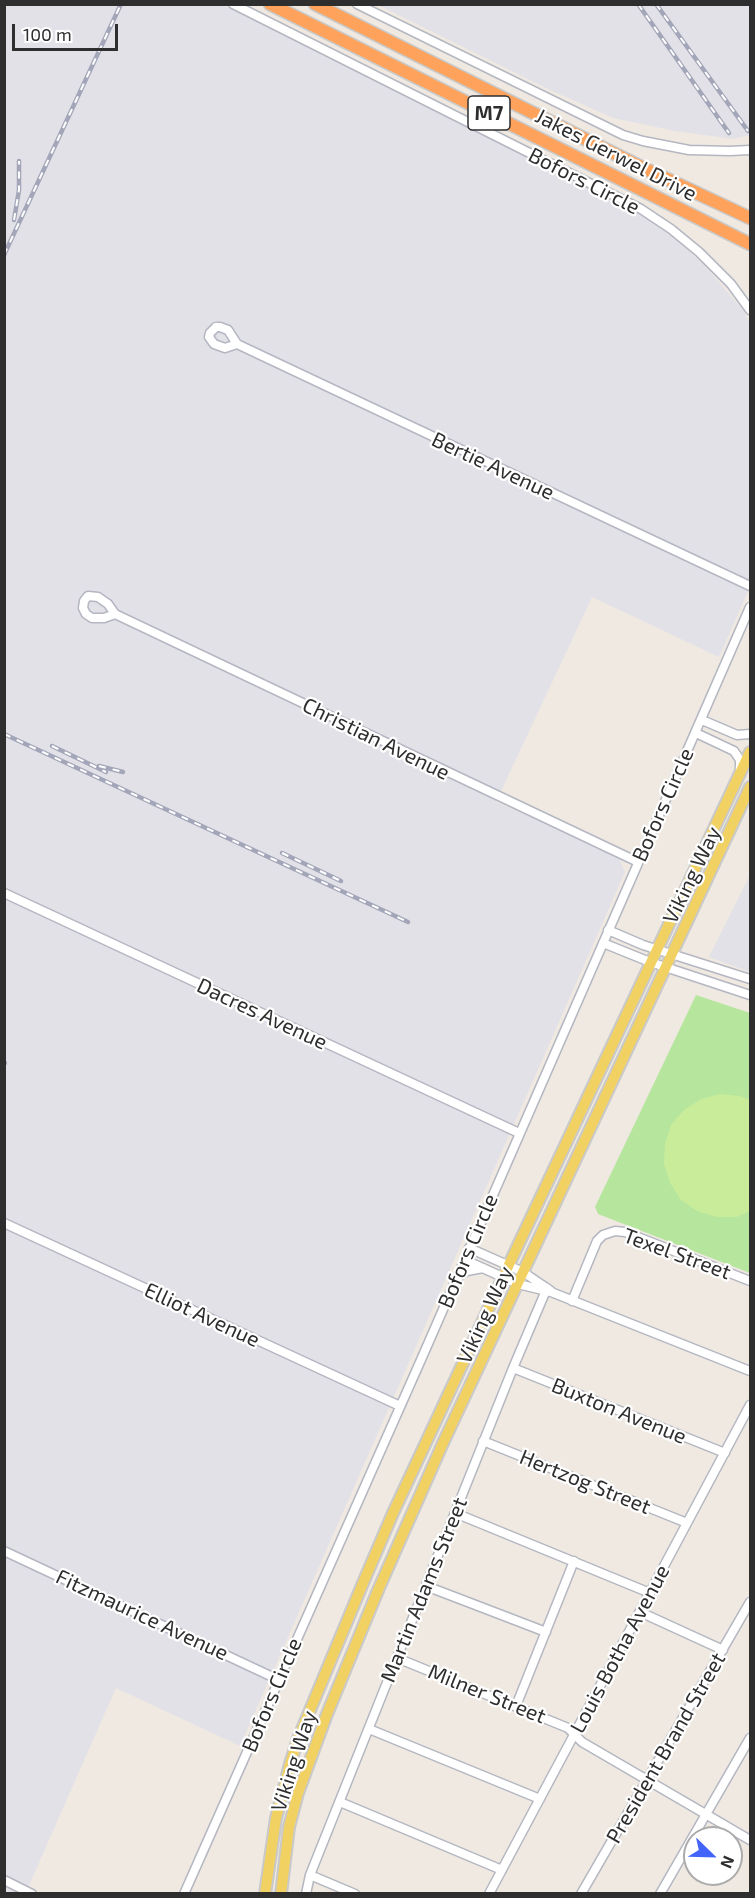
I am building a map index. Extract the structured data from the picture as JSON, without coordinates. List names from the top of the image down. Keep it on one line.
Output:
{"streets":{"highway":["M7","Jakes Gerwel Drive"],"main road":["Viking Way"],"street":["Bofors Circle","Bertie Avenue","Christian Avenue","Dacres Avenue","Texel Street","Elliot Avenue","Buxton Avenue","Hertzog Street","Martin Adams Street","Fitzmaurice Avenue","Louis Botha Avenue","Milner Street","President Brand Street"]},"crossings":[["Bofors Circle","Christian Avenue"],["Bofors Circle","Dacres Avenue"],["Bofors Circle","Elliot Avenue"],["Bofors Circle","Fitzmaurice Avenue"],["Buxton Avenue","Martin Adams Street"],["Buxton Avenue","Louis Botha Avenue"],["Hertzog Street","Martin Adams Street"],["Hertzog Street","Louis Botha Avenue"],["Martin Adams Street","Milner Street"],["Louis Botha Avenue","Milner Street"],["Milner Street","President Brand Street"]],"scale_bar":"100 m","north":"bottom right"}
